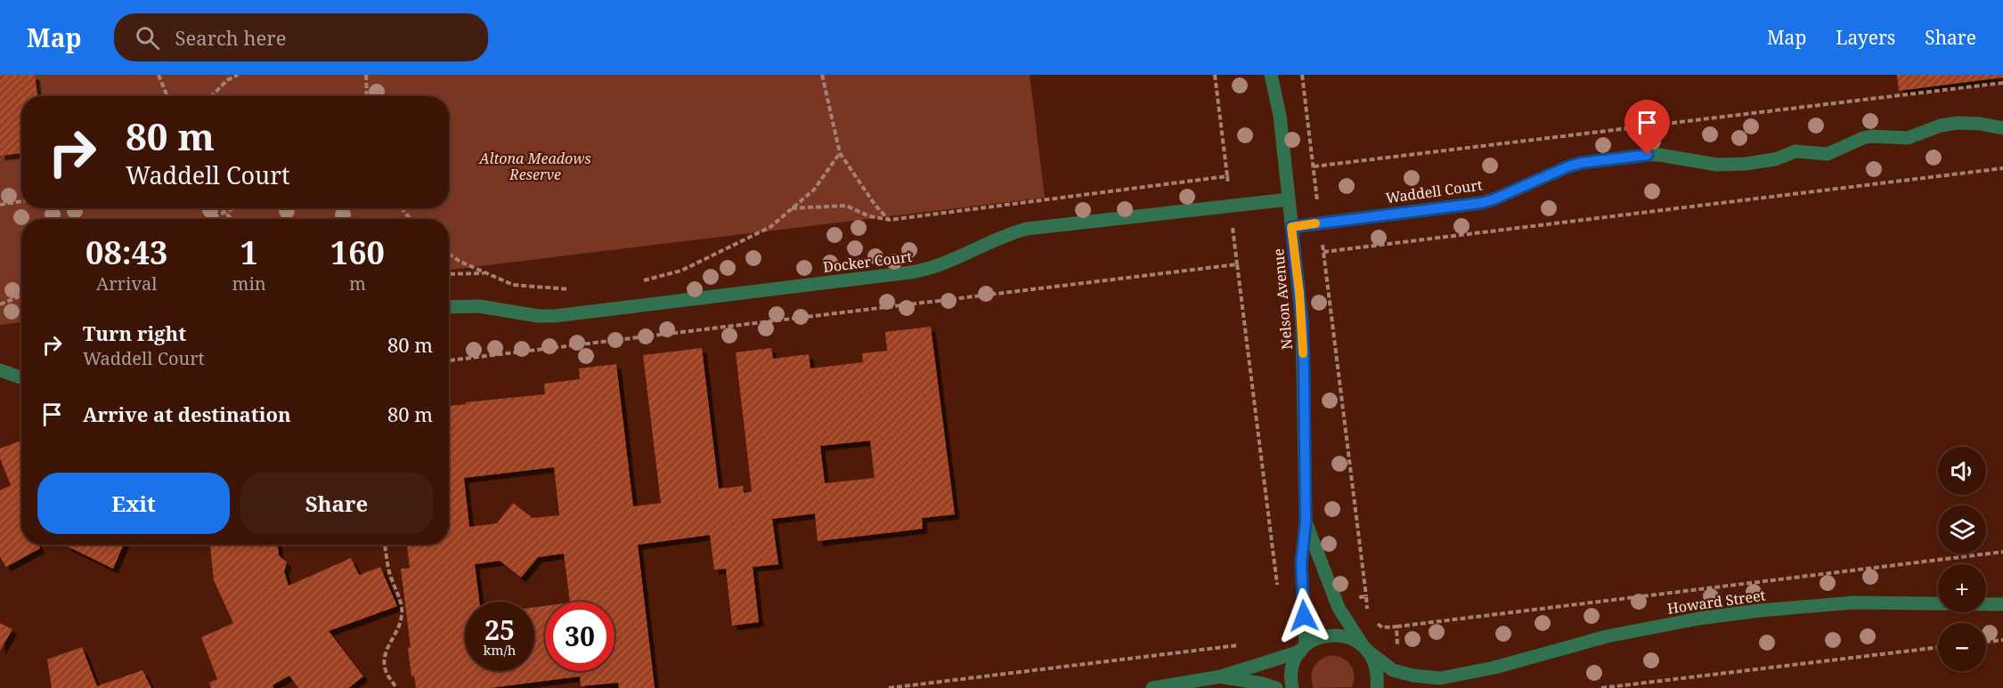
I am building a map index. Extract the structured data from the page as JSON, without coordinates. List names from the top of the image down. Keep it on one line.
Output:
{"streets":{"street":["Waddell Court","Docker Court","Nelson Avenue","Howard Street"]},"crossings":[["Waddell Court","Nelson Avenue"],["Docker Court","Nelson Avenue"],["Nelson Avenue","Howard Street"]],"parks":["Altona Meadows Reserve"],"page":{"header":"Map","search":"Search here","nav":["Map","Layers","Share"],"turn":["80 m","Waddell Court"],"eta":["08:43","Arrival","1","min","160","m"],"list":[{"name":"Turn right","note":"Waddell Court","value":"80 m"},{"name":"Arrive at destination","value":"80 m"}],"map_buttons":["+","−"],"buttons":["Exit","Share"],"speed":"25 km/h","limit":"30"}}
